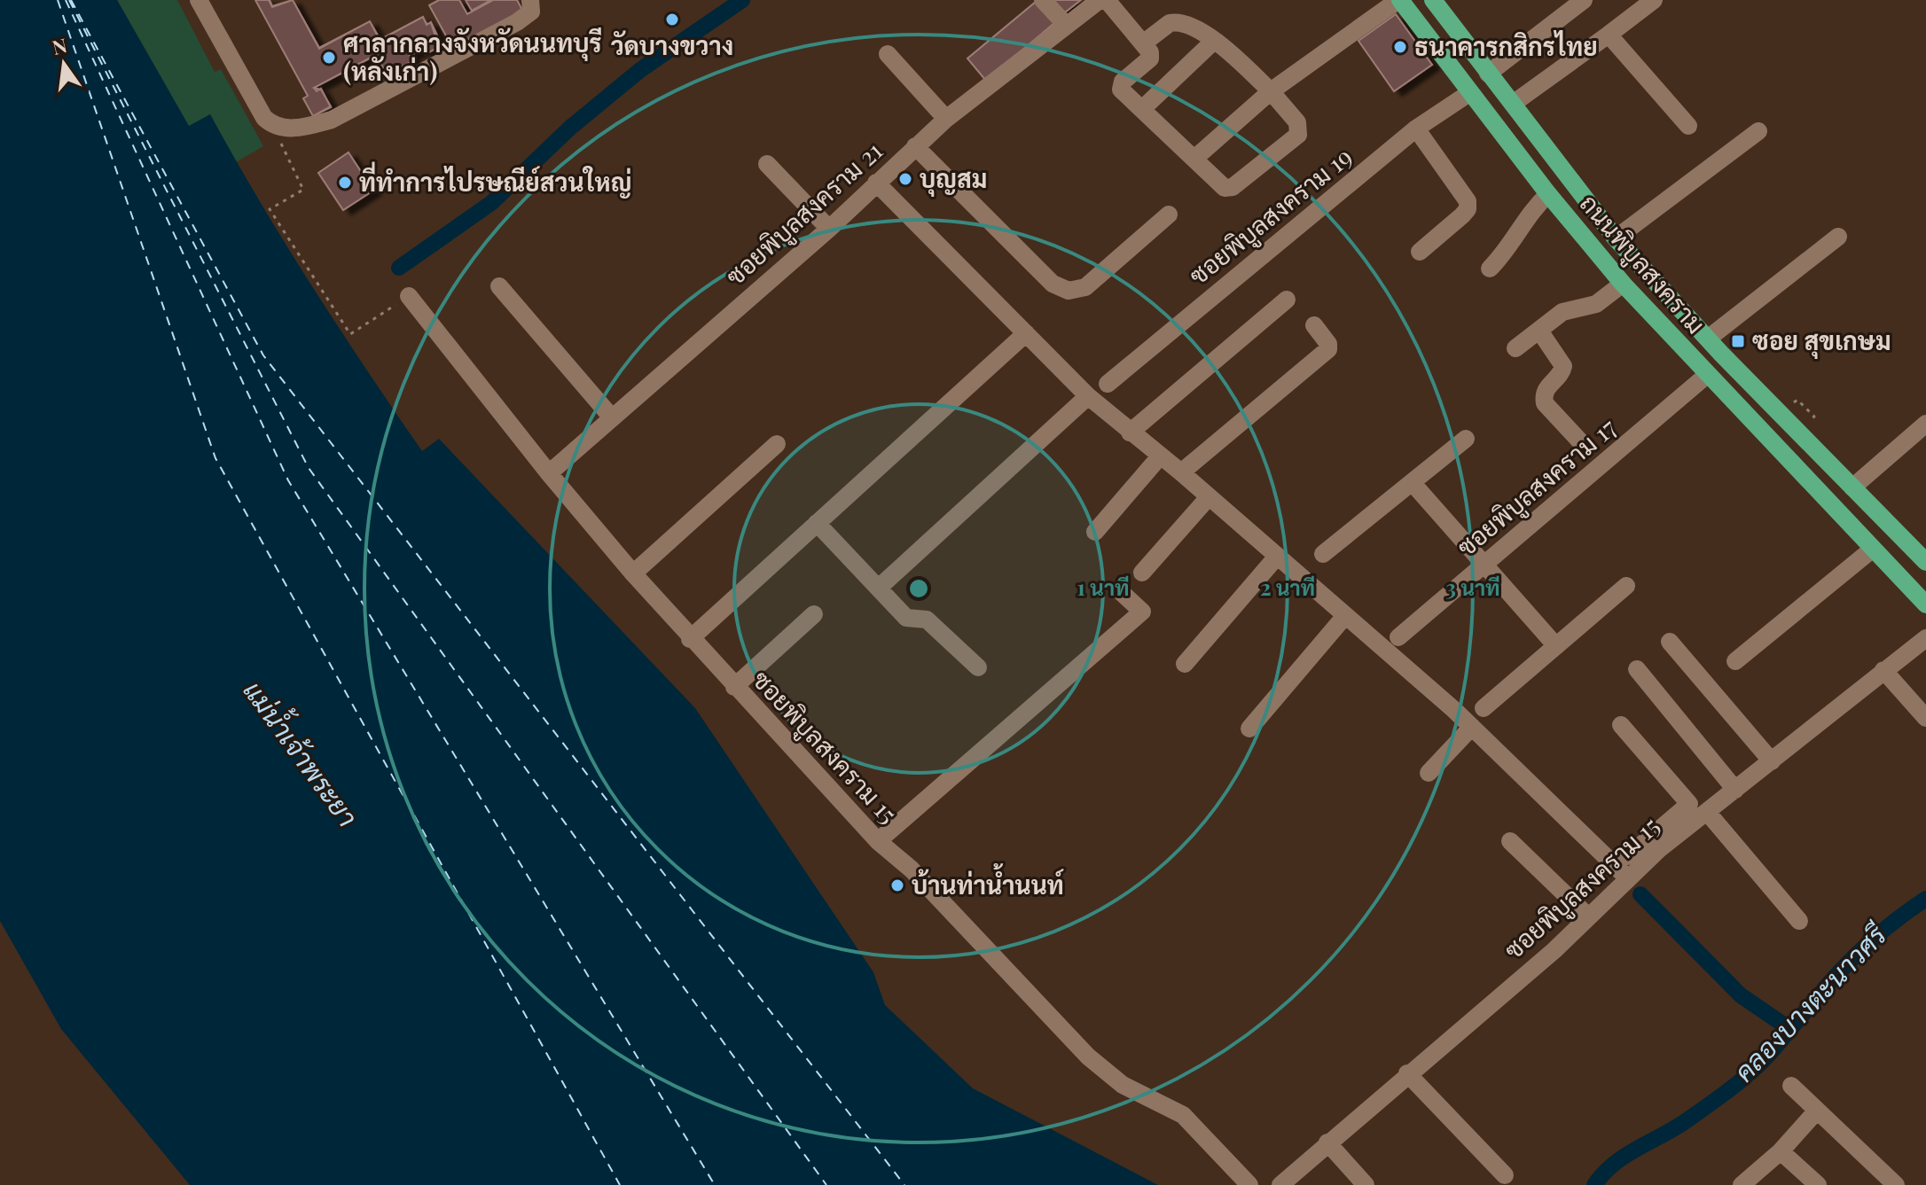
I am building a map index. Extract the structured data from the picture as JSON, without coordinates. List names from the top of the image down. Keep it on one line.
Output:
{"streets":{"main road":["ถนนพิบูลสงคราม"],"street":["ซอยพิบูลสงคราม 21","ซอยพิบูลสงคราม 19","ซอยพิบูลสงคราม 17","ซอยพิบูลสงคราม 15"]},"crossings":[["ซอยพิบูลสงคราม 21","ซอยพิบูลสงคราม 15"],["ซอยพิบูลสงคราม 19","ถนนพิบูลสงคราม"],["ถนนพิบูลสงคราม","ซอยพิบูลสงคราม 17"]],"water":["แม่น้ำเจ้าพระยา","คลองบางตะนาวศรี"],"places":{"other":["วัดบางขวาง","ธนาคารกสิกรไทย","ศาลากลางจังหวัดนนทบุรี (หลังเก่า)","บุญสม","ที่ทำการไปรษณีย์สวนใหญ่","บ้านท่าน้ำนนท์"],"transit":["ซอย สุขเกษม"]},"north":"top","rings":["1 นาที","2 นาที","3 นาที"]}
